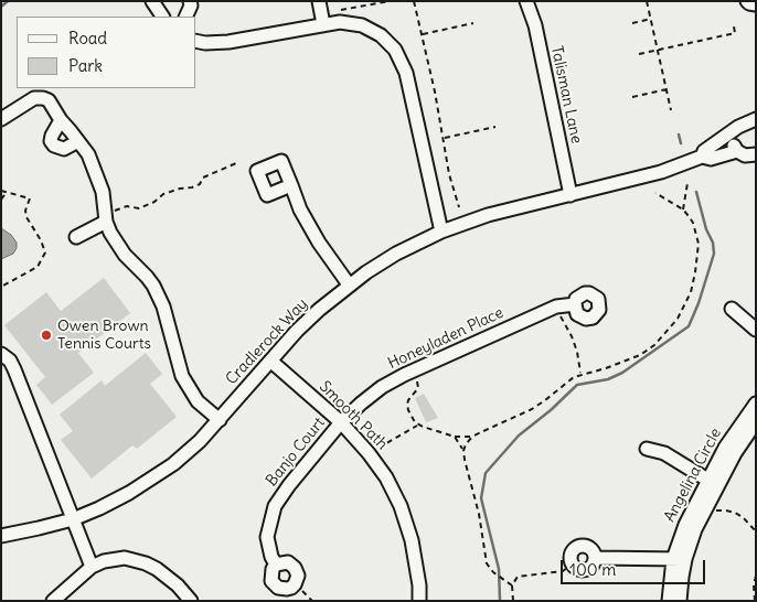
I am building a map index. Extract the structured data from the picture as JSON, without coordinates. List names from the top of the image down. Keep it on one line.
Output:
{"streets":{"street":["Talisman Lane","Honeyladen Place","Cradlerock Way","Smooth Path","Banjo Court","Angelina Circle"]},"crossings":[["Talisman Lane","Cradlerock Way"],["Honeyladen Place","Smooth Path"],["Honeyladen Place","Banjo Court"],["Cradlerock Way","Smooth Path"],["Smooth Path","Banjo Court"]],"places":["Owen Brown Tennis Courts"],"legend":["Road","Park"],"scale_bar":"100 m"}
